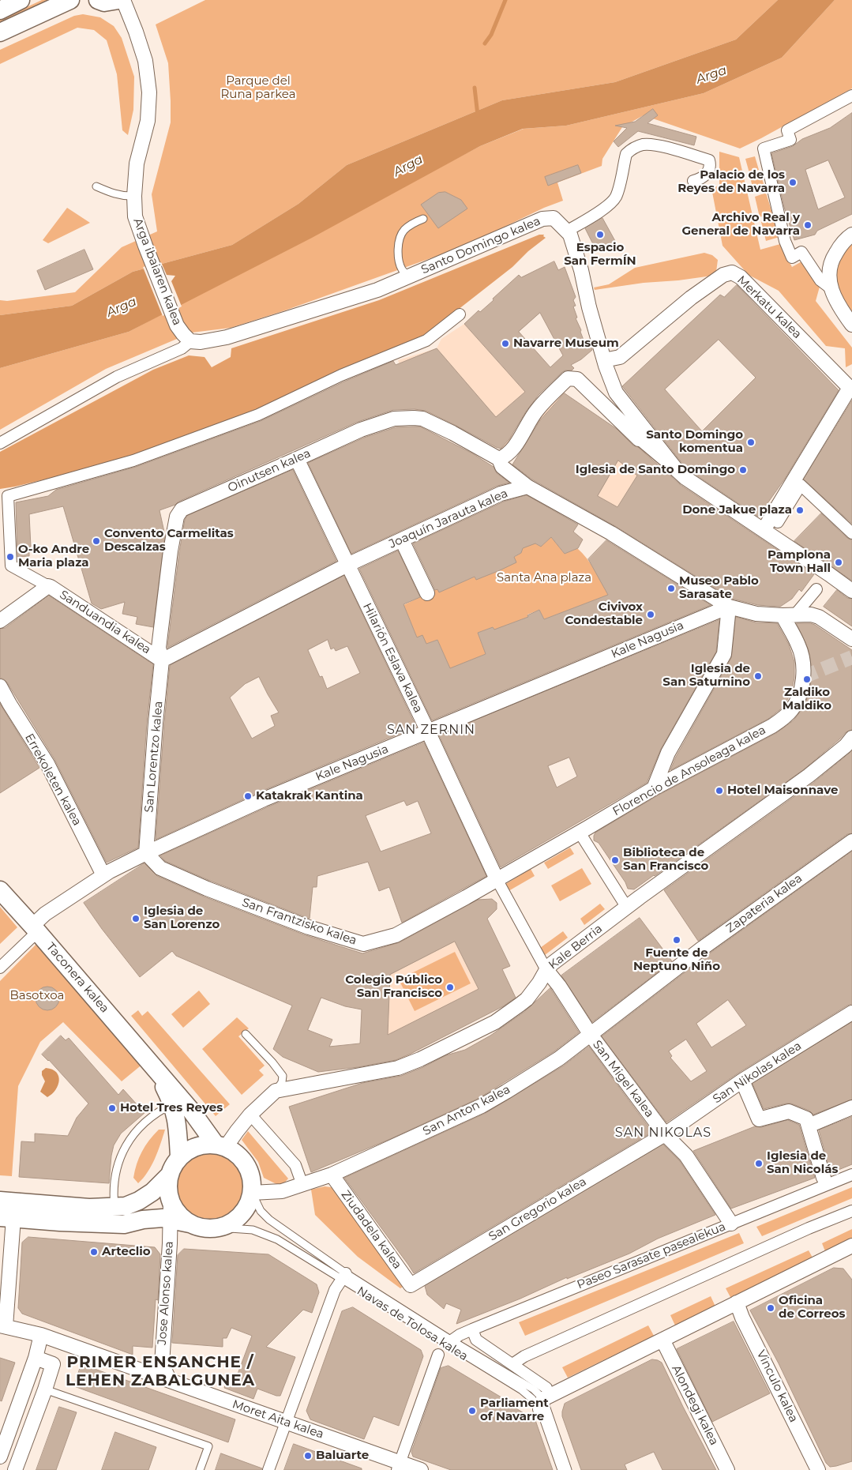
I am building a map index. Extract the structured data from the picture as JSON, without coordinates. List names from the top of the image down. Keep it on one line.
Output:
{"streets":{"street":["Santo Domingo kalea","Arga ibaiaren kalea","Merkatu kalea","Oinutsen kalea","Joaquín Jarauta kalea","Sanduandia kalea","Kale Nagusia","Hilarión Eslava kalea","San Lorentzo kalea","Florencio de Ansoleaga kalea","Errekoleten kalea","Zapateria kalea","San Frantzisko kalea","Kale Berria","Taconera kalea","San Nikolas kalea","San Migel kalea","San Anton kalea","San Gregorio kalea","Ziudadela kalea","Paseo Sarasate pasealekua","Jose Alonso kalea","Navas de Tolosa kalea","Vinculo kalea","Alondegi kalea","Moret Aita kalea"]},"crossings":[["Santo Domingo kalea","Arga ibaiaren kalea"],["Santo Domingo kalea","Merkatu kalea"],["Santo Domingo kalea","Oinutsen kalea"],["Oinutsen kalea","Joaquín Jarauta kalea"],["Oinutsen kalea","Sanduandia kalea"],["Oinutsen kalea","Hilarión Eslava kalea"],["Oinutsen kalea","San Lorentzo kalea"],["Joaquín Jarauta kalea","Sanduandia kalea"],["Joaquín Jarauta kalea","Hilarión Eslava kalea"],["Joaquín Jarauta kalea","San Lorentzo kalea"],["Sanduandia kalea","San Lorentzo kalea"],["Kale Nagusia","Hilarión Eslava kalea"],["Kale Nagusia","San Lorentzo kalea"],["Kale Nagusia","Errekoleten kalea"],["Kale Nagusia","San Frantzisko kalea"],["Kale Nagusia","Taconera kalea"],["Hilarión Eslava kalea","Florencio de Ansoleaga kalea"],["Hilarión Eslava kalea","San Frantzisko kalea"],["San Lorentzo kalea","San Frantzisko kalea"],["Florencio de Ansoleaga kalea","San Frantzisko kalea"],["Zapateria kalea","San Anton kalea"],["Kale Berria","San Migel kalea"],["Taconera kalea","San Anton kalea"],["Taconera kalea","Jose Alonso kalea"],["Taconera kalea","Navas de Tolosa kalea"],["San Nikolas kalea","San Migel kalea"],["San Nikolas kalea","San Gregorio kalea"],["San Migel kalea","San Anton kalea"],["San Migel kalea","San Gregorio kalea"],["San Migel kalea","Paseo Sarasate pasealekua"],["San Anton kalea","Ziudadela kalea"],["San Anton kalea","Jose Alonso kalea"],["San Anton kalea","Navas de Tolosa kalea"],["San Gregorio kalea","Ziudadela kalea"],["Paseo Sarasate pasealekua","Navas de Tolosa kalea"],["Jose Alonso kalea","Navas de Tolosa kalea"],["Jose Alonso kalea","Moret Aita kalea"]],"districts":["SAN ZERNIN","SAN NIKOLAS","PRIMER ENSANCHE / LEHEN ZABALGUNEA"],"water":["Arga"],"parks":["Parque del Runa parkea","Santa Ana plaza","Basotxoa"],"places":["Palacio de los Reyes de Navarra","Archivo Real y General de Navarra","Espacio San FermÍN","Navarre Museum","Santo Domingo komentua","Iglesia de Santo Domingo","Done Jakue plaza","Convento Carmelitas Descalzas","O-ko Andre Maria plaza","Pamplona Town Hall","Museo Pablo Sarasate","Civivox Condestable","Iglesia de San Saturnino","Zaldiko Maldiko","Hotel Maisonnave","Katakrak Kantina","Biblioteca de San Francisco","Iglesia de San Lorenzo","Fuente de Neptuno Niño","Colegio Público San Francisco","Hotel Tres Reyes","Iglesia de San Nicolás","Arteclio","Oficina de Correos","Parliament of Navarre","Baluarte"]}
